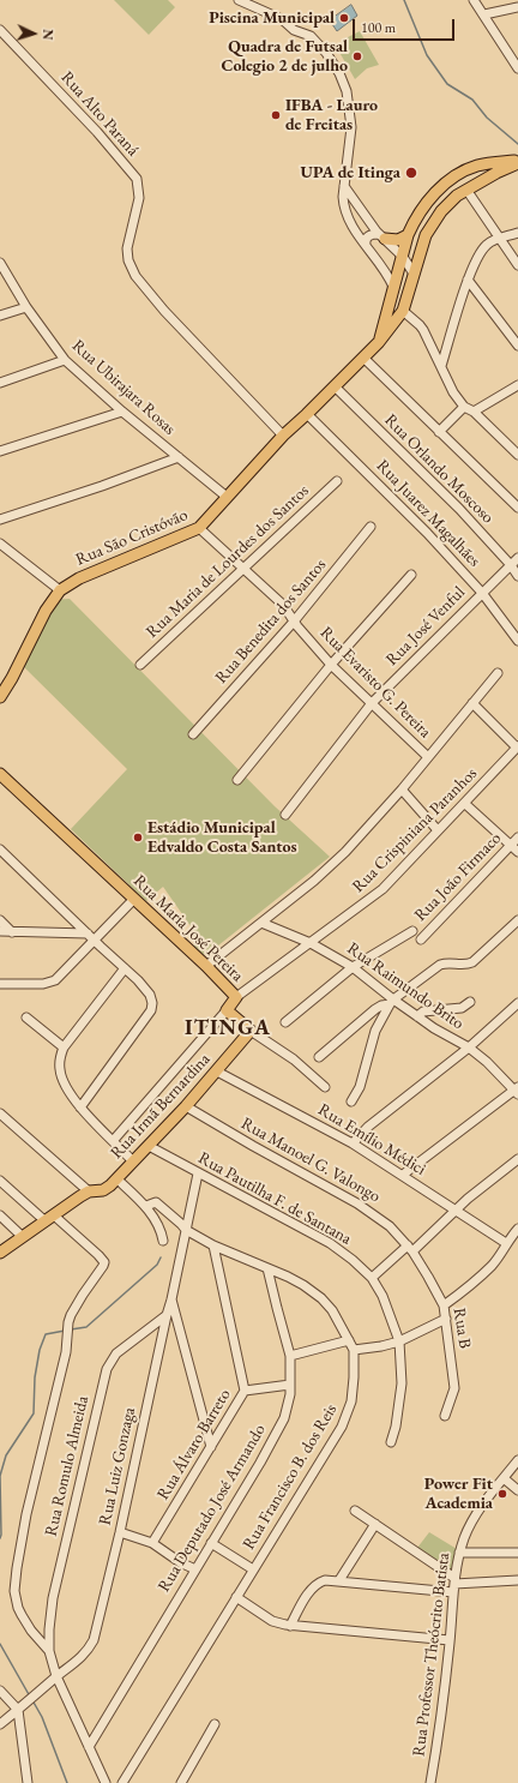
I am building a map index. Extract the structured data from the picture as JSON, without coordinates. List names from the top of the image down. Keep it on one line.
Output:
{"streets":{"main road":["Rua São Cristóvão","Rua Maria José Pereira","Rua Irmã Bernardina"],"street":["Rua Alto Paraná","Rua Ubirajara Rosas","Rua Orlando Moscoso","Rua Juarez Magalhães","Rua Maria de Lourdes dos Santos","Rua Benedita dos Santos","Rua José Venful","Rua Evaristo G. Pereira","Rua Crispiniana Paranhos","Rua João Firmaco","Rua Raimundo Brito","Rua Emílio Médici","Rua Manoel G. Valongo","Rua Pautilha F. de Santana","Rua B","Rua Álvaro Barreto","Rua Romulo Almeida","Rua Luiz Gonzaga","Rua Francisco B. dos Reis","Rua Deputado José Armando","Rua Professor Theócrito Batista"]},"crossings":[["Rua Alto Paraná","Rua São Cristóvão"],["Rua Ubirajara Rosas","Rua São Cristóvão"],["Rua Orlando Moscoso","Rua São Cristóvão"],["Rua Orlando Moscoso","Rua José Venful"],["Rua Juarez Magalhães","Rua São Cristóvão"],["Rua Juarez Magalhães","Rua José Venful"],["Rua São Cristóvão","Rua Evaristo G. Pereira"],["Rua Maria de Lourdes dos Santos","Rua Evaristo G. Pereira"],["Rua Benedita dos Santos","Rua Evaristo G. Pereira"],["Rua José Venful","Rua Evaristo G. Pereira"],["Rua Crispiniana Paranhos","Rua Maria José Pereira"],["Rua Crispiniana Paranhos","Rua Raimundo Brito"],["Rua Irmã Bernardina","Rua Emílio Médici"],["Rua Irmã Bernardina","Rua Manoel G. Valongo"],["Rua Irmã Bernardina","Rua Pautilha F. de Santana"],["Rua Manoel G. Valongo","Rua B"],["Rua Pautilha F. de Santana","Rua Luiz Gonzaga"],["Rua Álvaro Barreto","Rua Francisco B. dos Reis"],["Rua Romulo Almeida","Rua Luiz Gonzaga"],["Rua Luiz Gonzaga","Rua Francisco B. dos Reis"],["Rua Francisco B. dos Reis","Rua Deputado José Armando"]],"districts":["ITINGA"],"places":["Piscina Municipal","Quadra de Futsal Colegio 2 de julho","IFBA - Lauro de Freitas","UPA de Itinga","Estádio Municipal Edvaldo Costa Santos","Power Fit Academia"],"scale_bar":"100 m","north":"right"}
